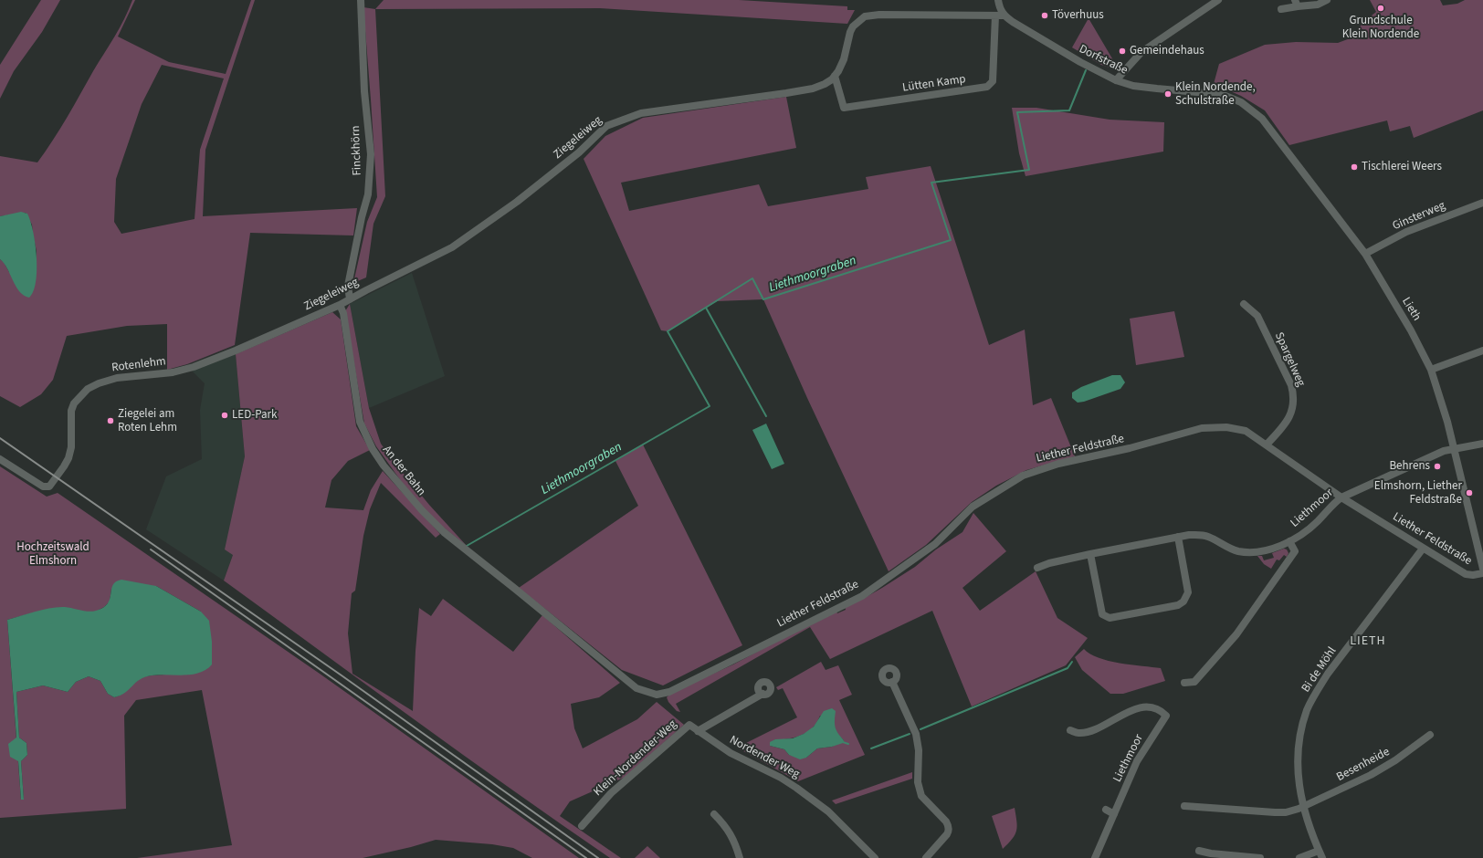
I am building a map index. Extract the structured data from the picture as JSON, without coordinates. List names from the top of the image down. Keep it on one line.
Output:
{"streets":{"street":["Dorfstraße","Lütten Kamp","Ziegeleiweg","Finckhörn","Ginsterweg","Lieth","Spargelweg","Rotenlehm","Liether Feldstraße","An der Bahn","Liethmoor","Bi de Möhl","Nordender Weg","Klein-Nordender-Weg","Besenheide"]},"crossings":[["Dorfstraße","Lütten Kamp"],["Dorfstraße","Ziegeleiweg"],["Dorfstraße","Lieth"],["Lütten Kamp","Ziegeleiweg"],["Ziegeleiweg","Finckhörn"],["Ziegeleiweg","Rotenlehm"],["Ziegeleiweg","An der Bahn"],["Ginsterweg","Lieth"],["Lieth","Liethmoor"],["Spargelweg","Liether Feldstraße"],["Liether Feldstraße","An der Bahn"],["Liether Feldstraße","Liethmoor"],["Liether Feldstraße","Bi de Möhl"],["Bi de Möhl","Besenheide"],["Nordender Weg","Klein-Nordender-Weg"]],"districts":["LIETH"],"water":["Liethmoorgraben"],"parks":["Hochzeitswald Elmshorn"],"places":["Grundschule Klein Nordende","Töverhuus","Gemeindehaus","Klein Nordende, Schulstraße","Tischlerei Weers","LED-Park","Ziegelei am Roten Lehm","Behrens","Elmshorn, Liether Feldstraße"]}
